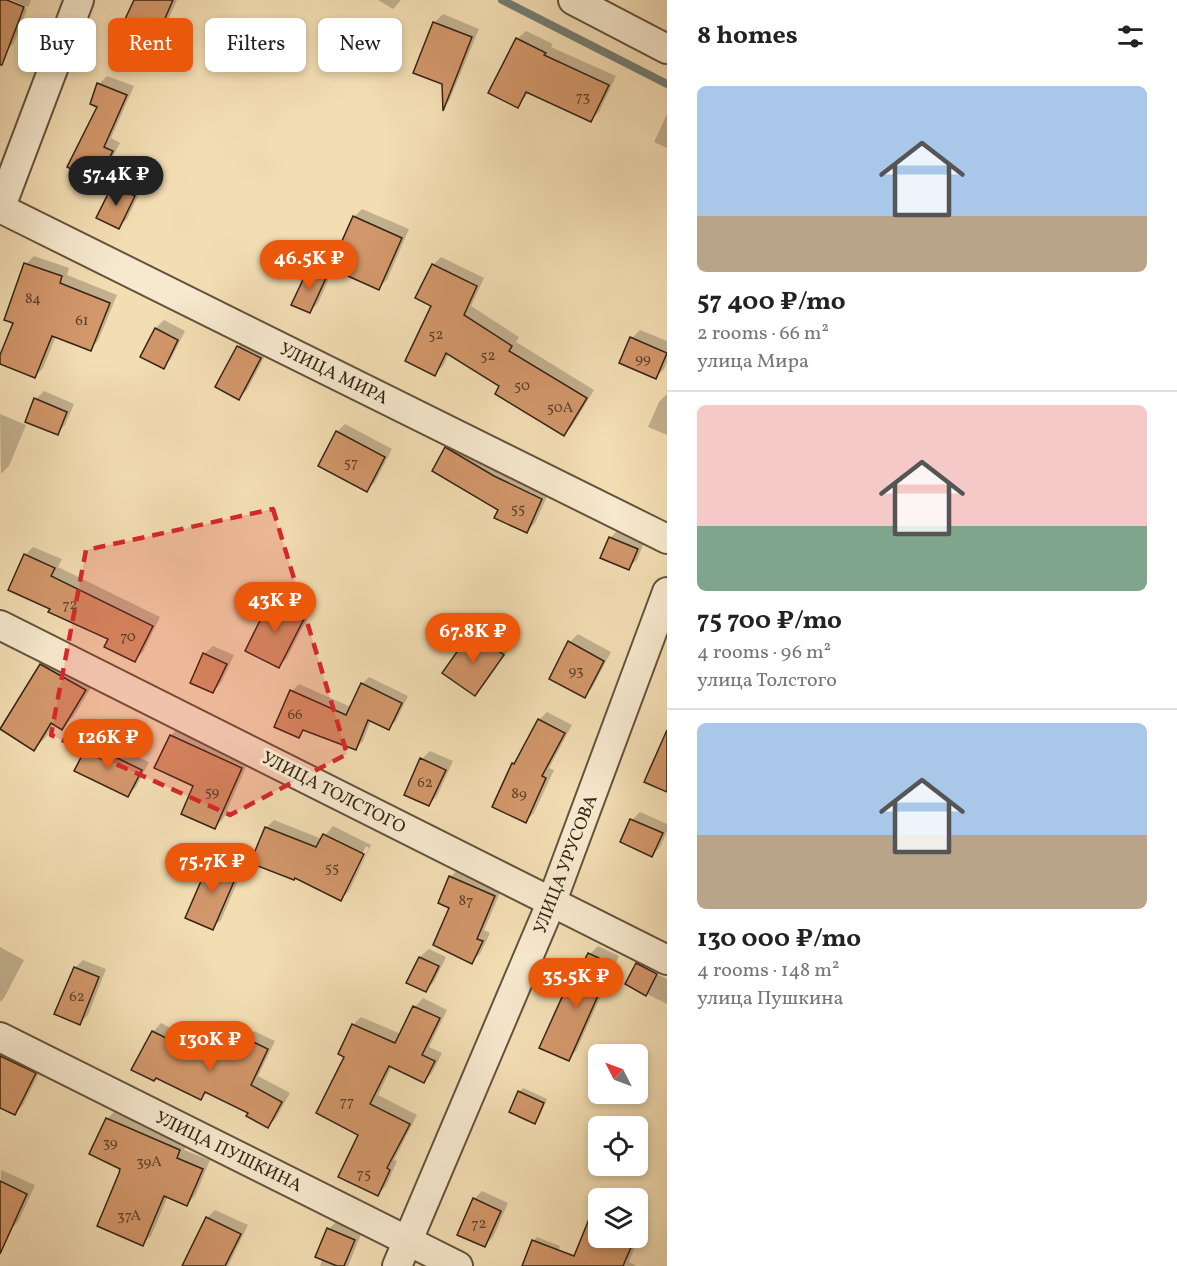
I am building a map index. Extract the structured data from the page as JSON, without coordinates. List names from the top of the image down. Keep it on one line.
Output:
{"streets":{"street":["УЛИЦА МИРА","УЛИЦА ТОЛСТОГО","УЛИЦА УРУСОВА","УЛИЦА ПУШКИНА"]},"crossings":[["УЛИЦА ТОЛСТОГО","УЛИЦА УРУСОВА"],["УЛИЦА УРУСОВА","УЛИЦА ПУШКИНА"]],"house_numbers":["73","84","61","52","52","99","50","50А","57","55","72","70","93","66","62","59","89","55","87","62","77","39","39А","75","37А","72"],"north":"top left","page":{"heading":"8 homes","chip":["Buy","Rent","Filters","New"],"list":[{"name":"57 400 ₽/mo","note":"2 rooms · 66 m² · улица Мира"},{"name":"75 700 ₽/mo","note":"4 rooms · 96 m² · улица Толстого"},{"name":"130 000 ₽/mo","note":"4 rooms · 148 m² · улица Пушкина"}],"price":["57.4K ₽","46.5K ₽","43K ₽","67.8K ₽","126K ₽","75.7K ₽","35.5K ₽","130K ₽"]}}
